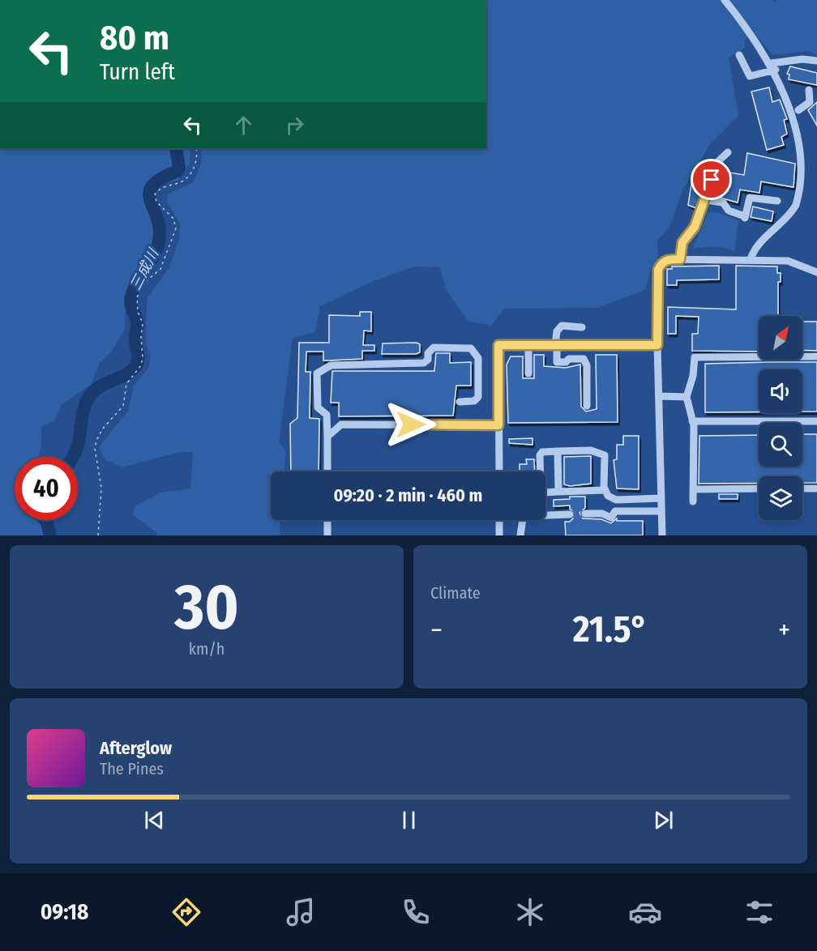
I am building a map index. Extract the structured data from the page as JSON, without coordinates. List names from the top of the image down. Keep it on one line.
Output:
{"water":["三成川"],"north":"top right","page":{"turn":["80 m","Turn left"],"limit":"40","trip":"09:20 · 2 min · 460 m","tile":[["30","km/h"],"Climate"],"heat":["−","21.5°","+"],"song":["Afterglow","The Pines"],"tabs":"09:18"}}
